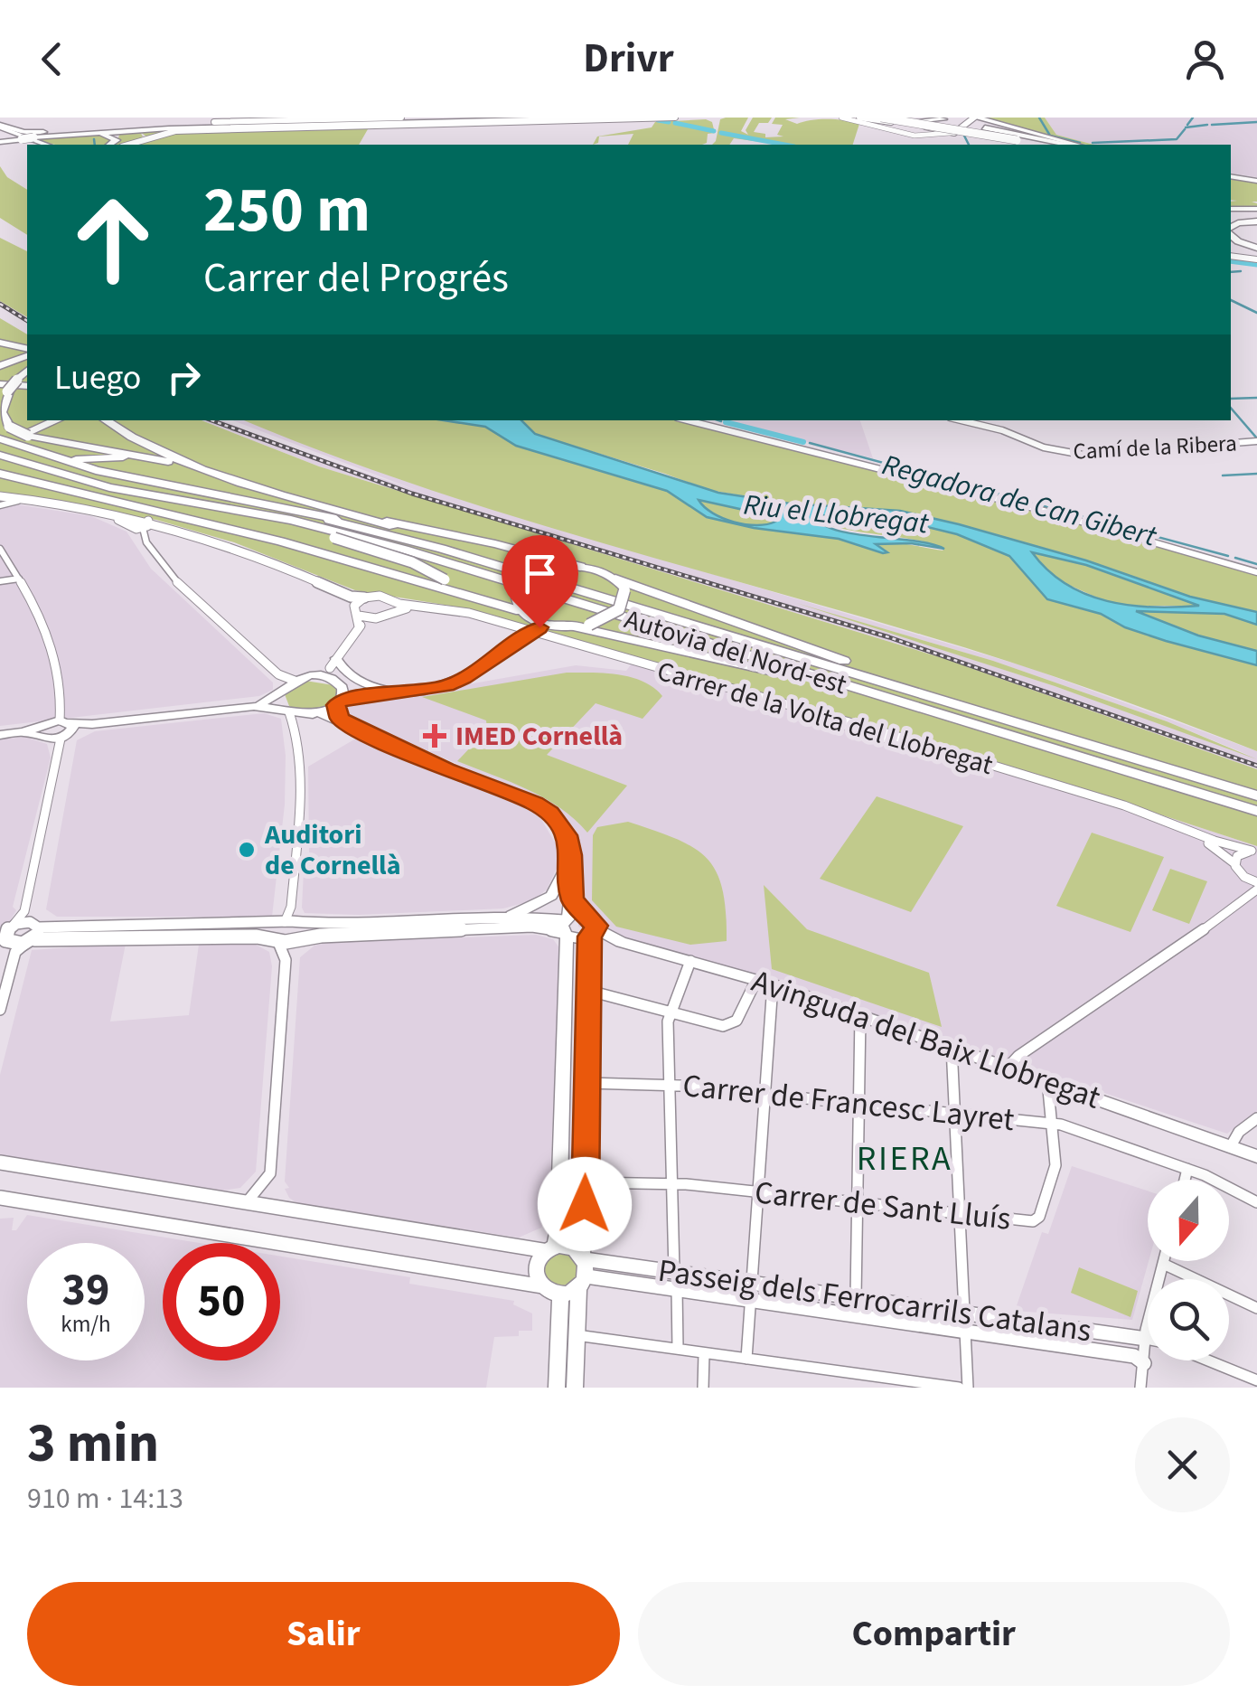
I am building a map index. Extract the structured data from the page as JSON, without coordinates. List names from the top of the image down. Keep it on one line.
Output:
{"streets":{"highway":["Autovia del Nord-est"],"main road":["Avinguda del Baix Llobregat"],"street":["Camí de la Ribera","Carrer de la Volta del Llobregat","Carrer de Francesc Layret","Carrer de Sant Lluís","Passeig dels Ferrocarrils Catalans"]},"crossings":[["Avinguda del Baix Llobregat","Carrer de Sant Lluís"],["Carrer de Francesc Layret","Carrer de Sant Lluís"]],"districts":["RIERA"],"water":["Regadora de Can Gibert","Riu el Llobregat"],"places":{"health":["IMED Cornellà"],"other":["Auditori de Cornellà"]},"north":"bottom","page":{"header":"Drivr","turn":["250 m","Carrer del Progrés"],"then":"Luego","speed":"39 km/h","limit":"50","heading":["3 min","910 m · 14:13"],"buttons":["Salir","Compartir"]}}
